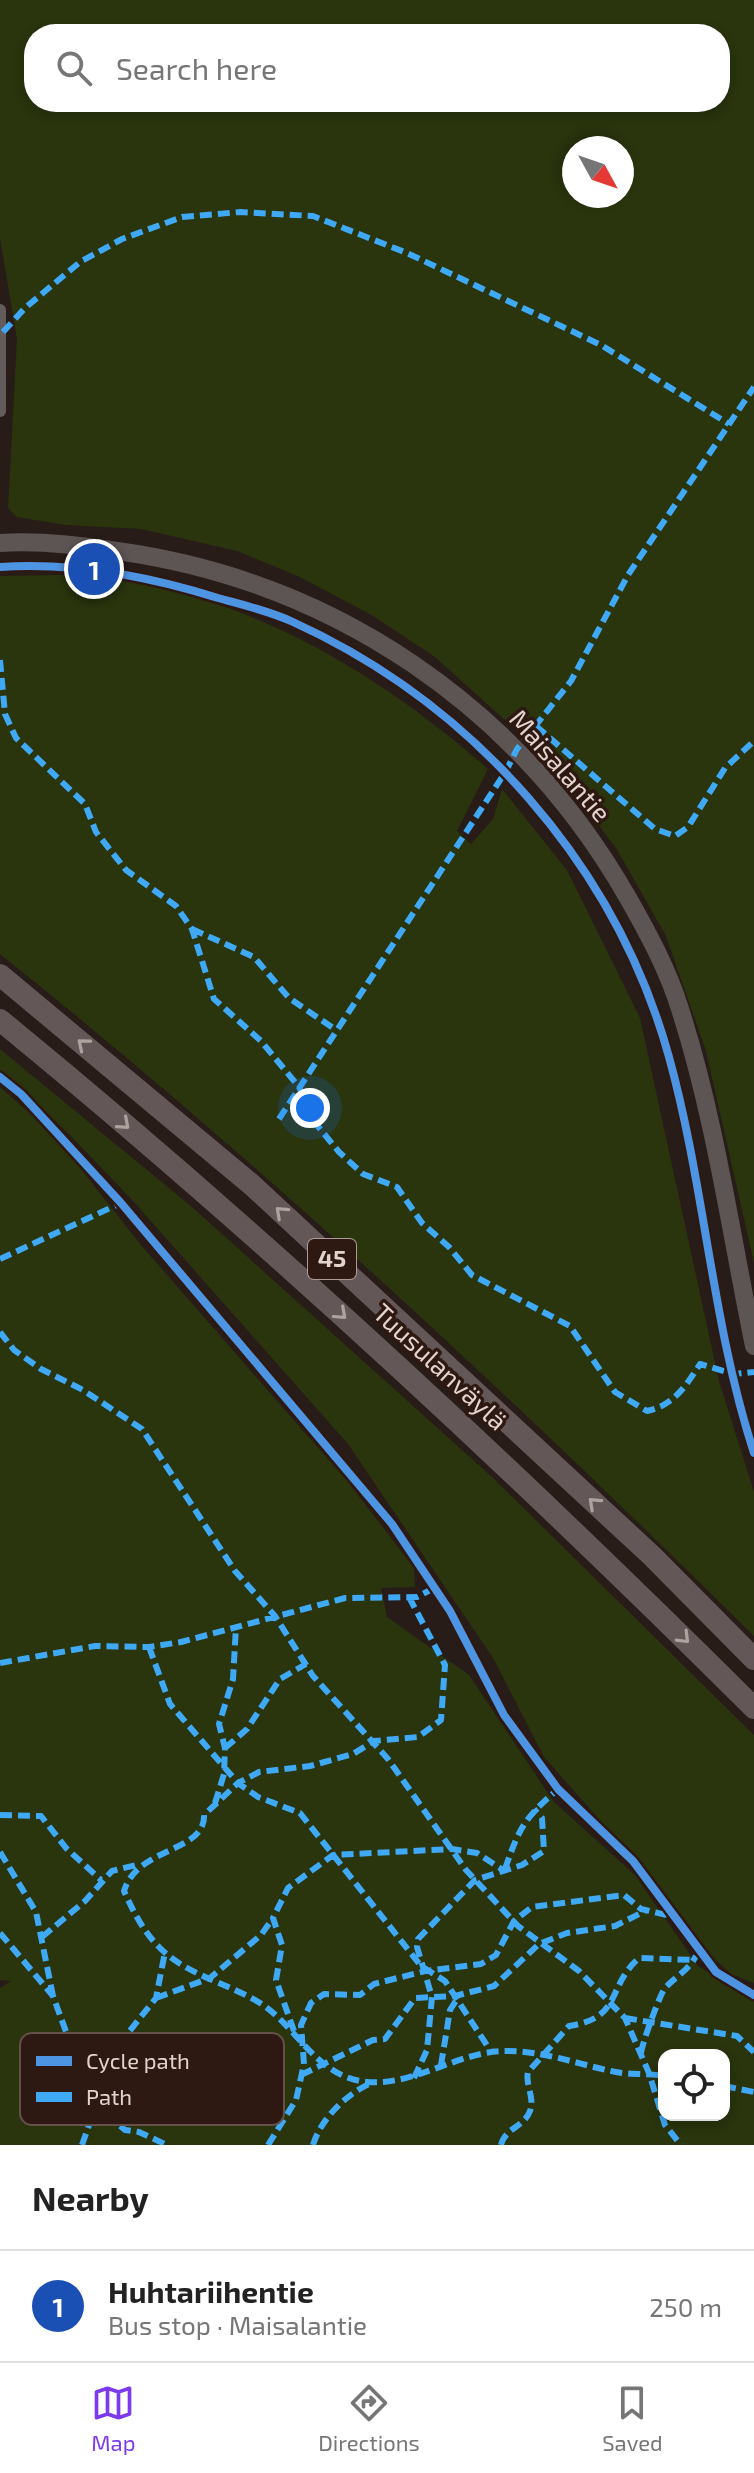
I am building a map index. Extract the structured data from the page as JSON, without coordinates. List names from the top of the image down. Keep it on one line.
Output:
{"streets":{"highway":["45","Tuusulanväylä"],"main road":["Maisalantie"]},"legend":["Cycle path","Path"],"north":"bottom right","page":{"search":"Search here","pins":"1","heading":"Nearby","list":[{"mark":"1","name":"Huhtariihentie","note":"Bus stop · Maisalantie","value":"250 m"}],"nav":["Map","Directions","Saved"]}}
